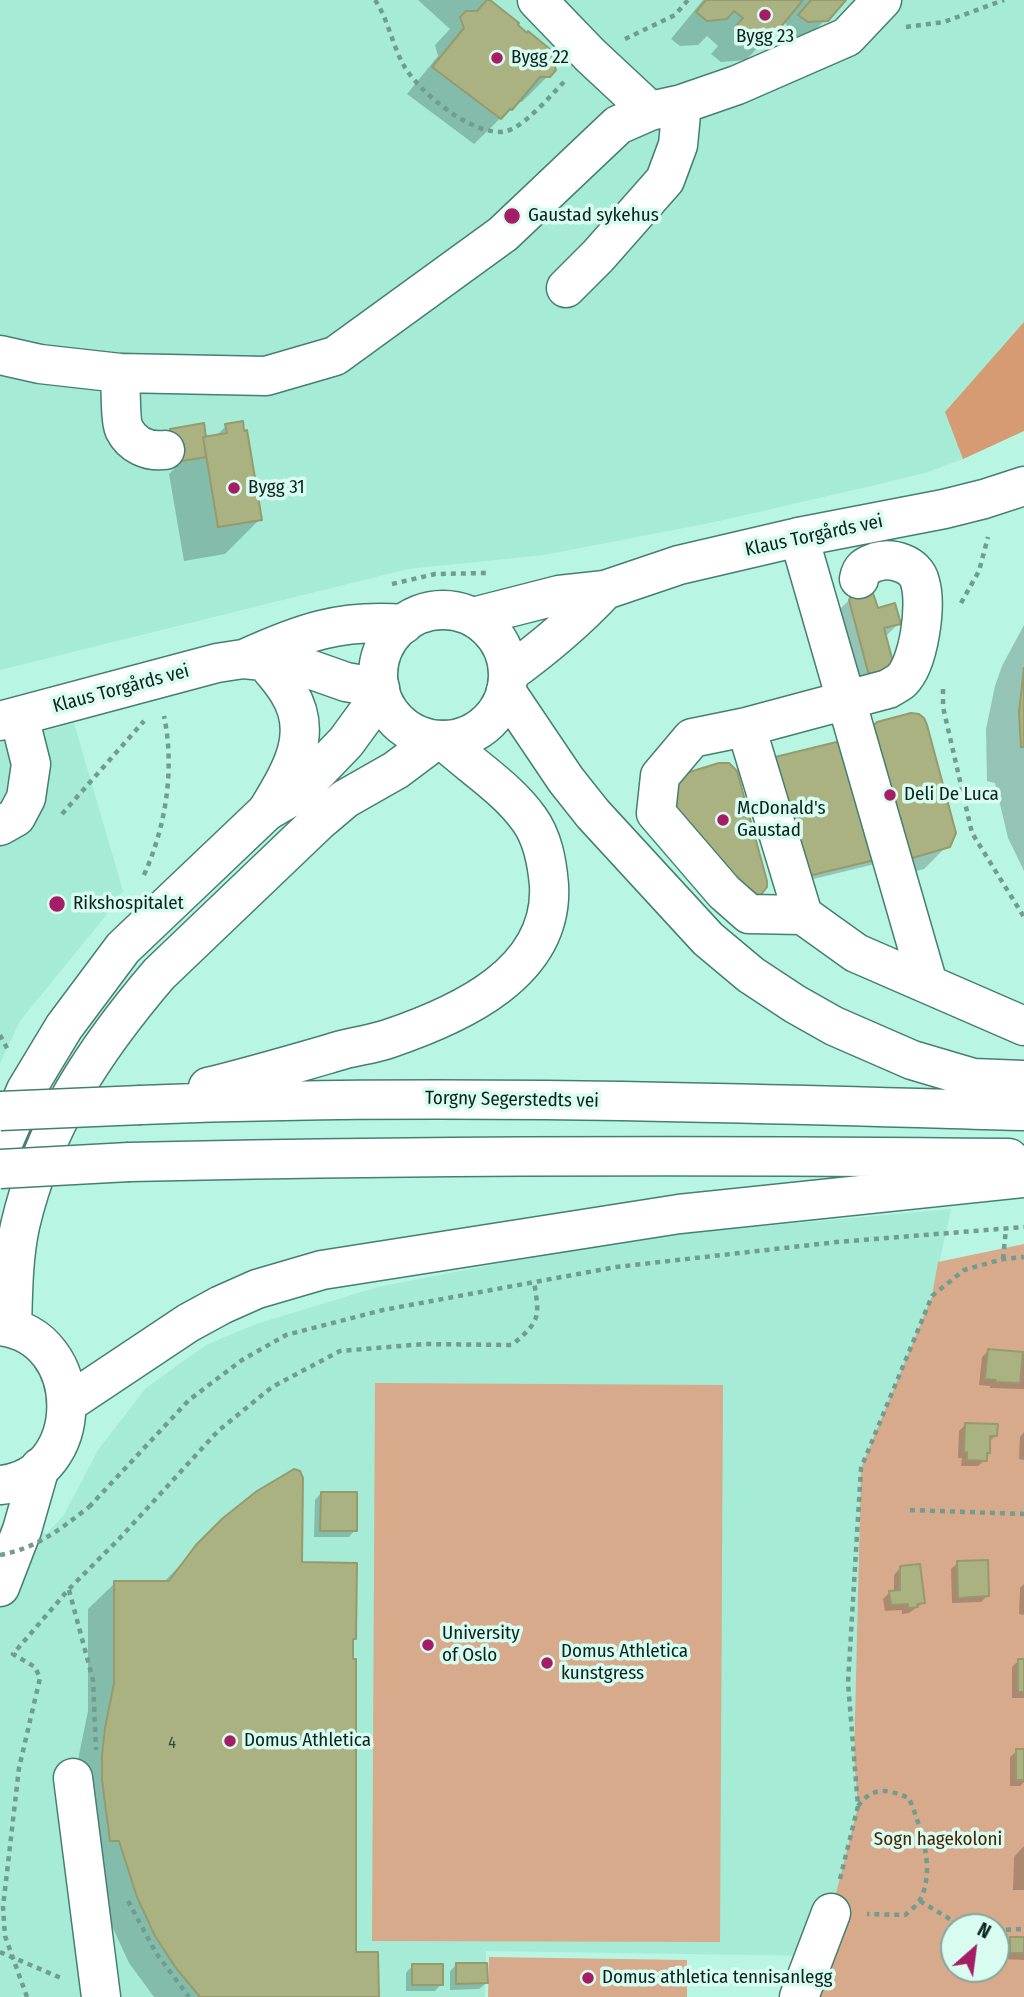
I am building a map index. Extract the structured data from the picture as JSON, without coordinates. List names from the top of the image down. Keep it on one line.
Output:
{"streets":{"main road":["Klaus Torgårds vei","Torgny Segerstedts vei"]},"parks":["Sogn hagekoloni"],"places":["Bygg 23","Bygg 22","Gaustad sykehus","Bygg 31","Deli De Luca","McDonald's Gaustad","Rikshospitalet","University of Oslo","Domus Athletica kunstgress","Domus Athletica","Domus athletica tennisanlegg"],"house_numbers":["4"],"north":"top right"}
